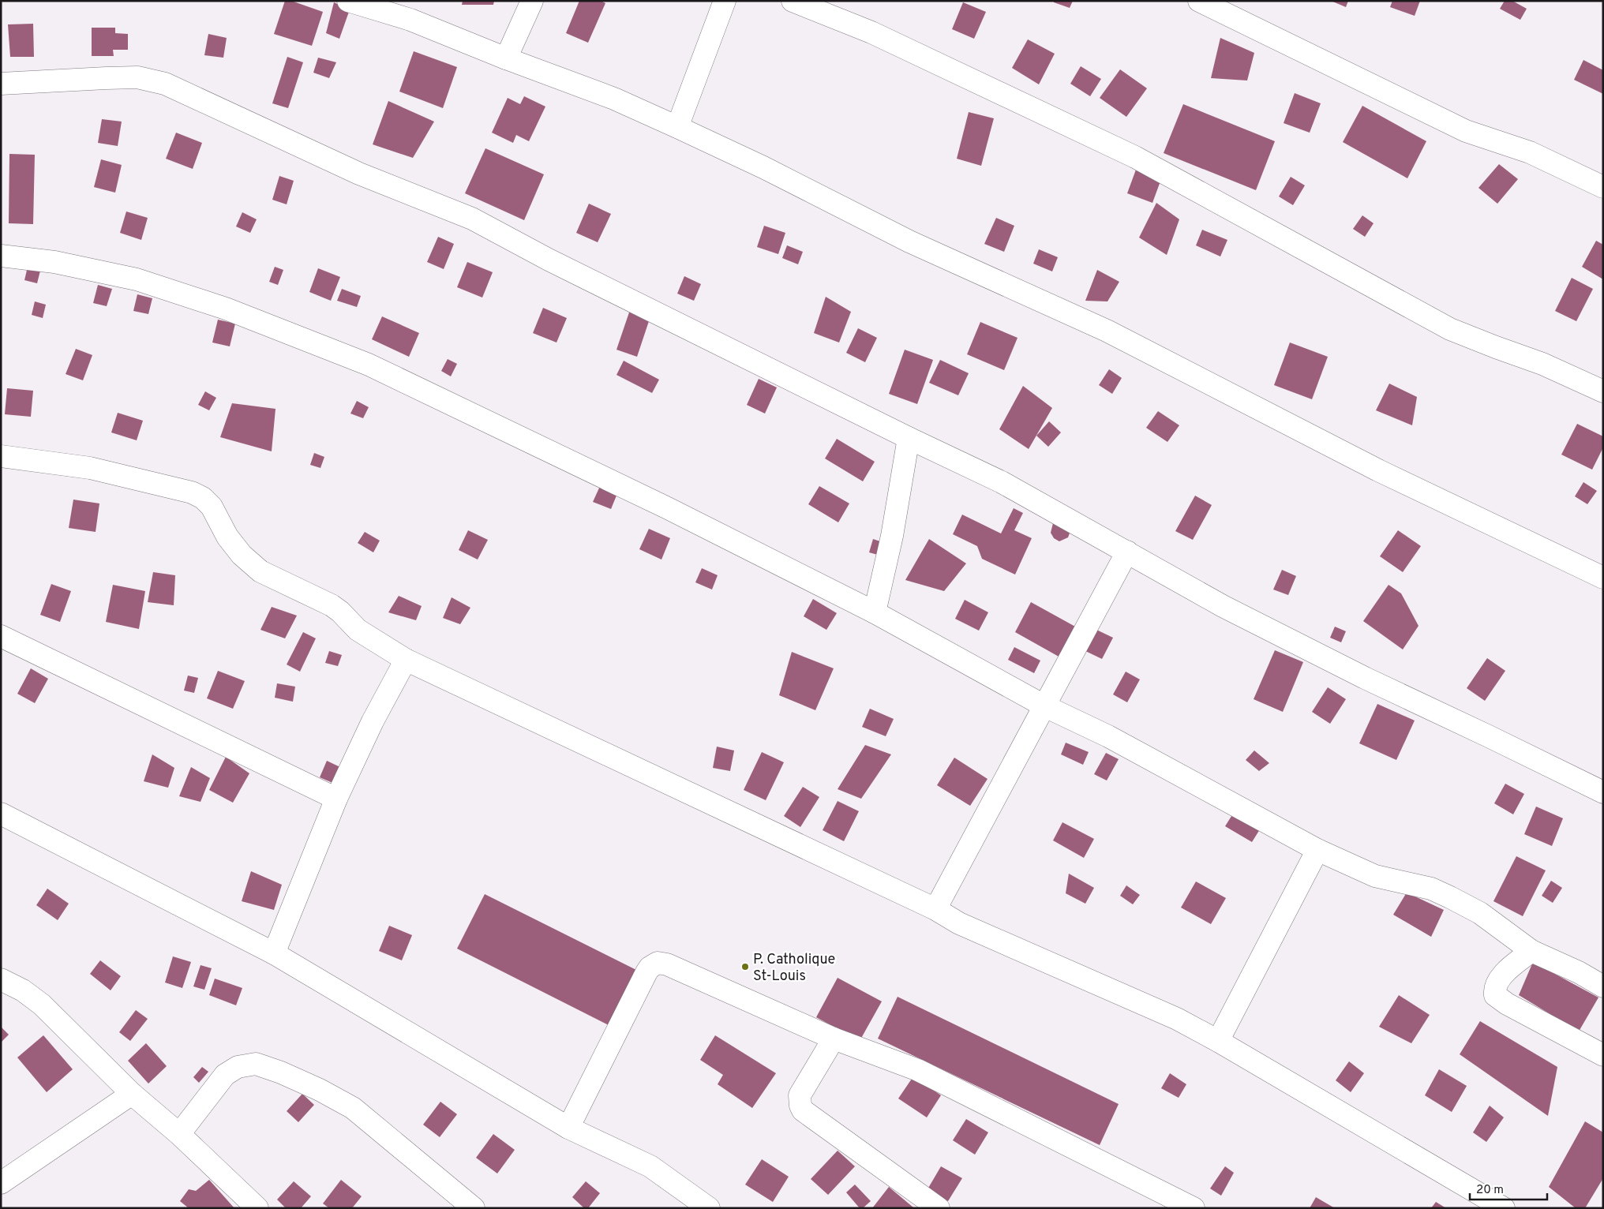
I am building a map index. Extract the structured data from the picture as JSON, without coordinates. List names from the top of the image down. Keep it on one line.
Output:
{"places":["P. Catholique St-Louis"],"scale_bar":"20 m"}
